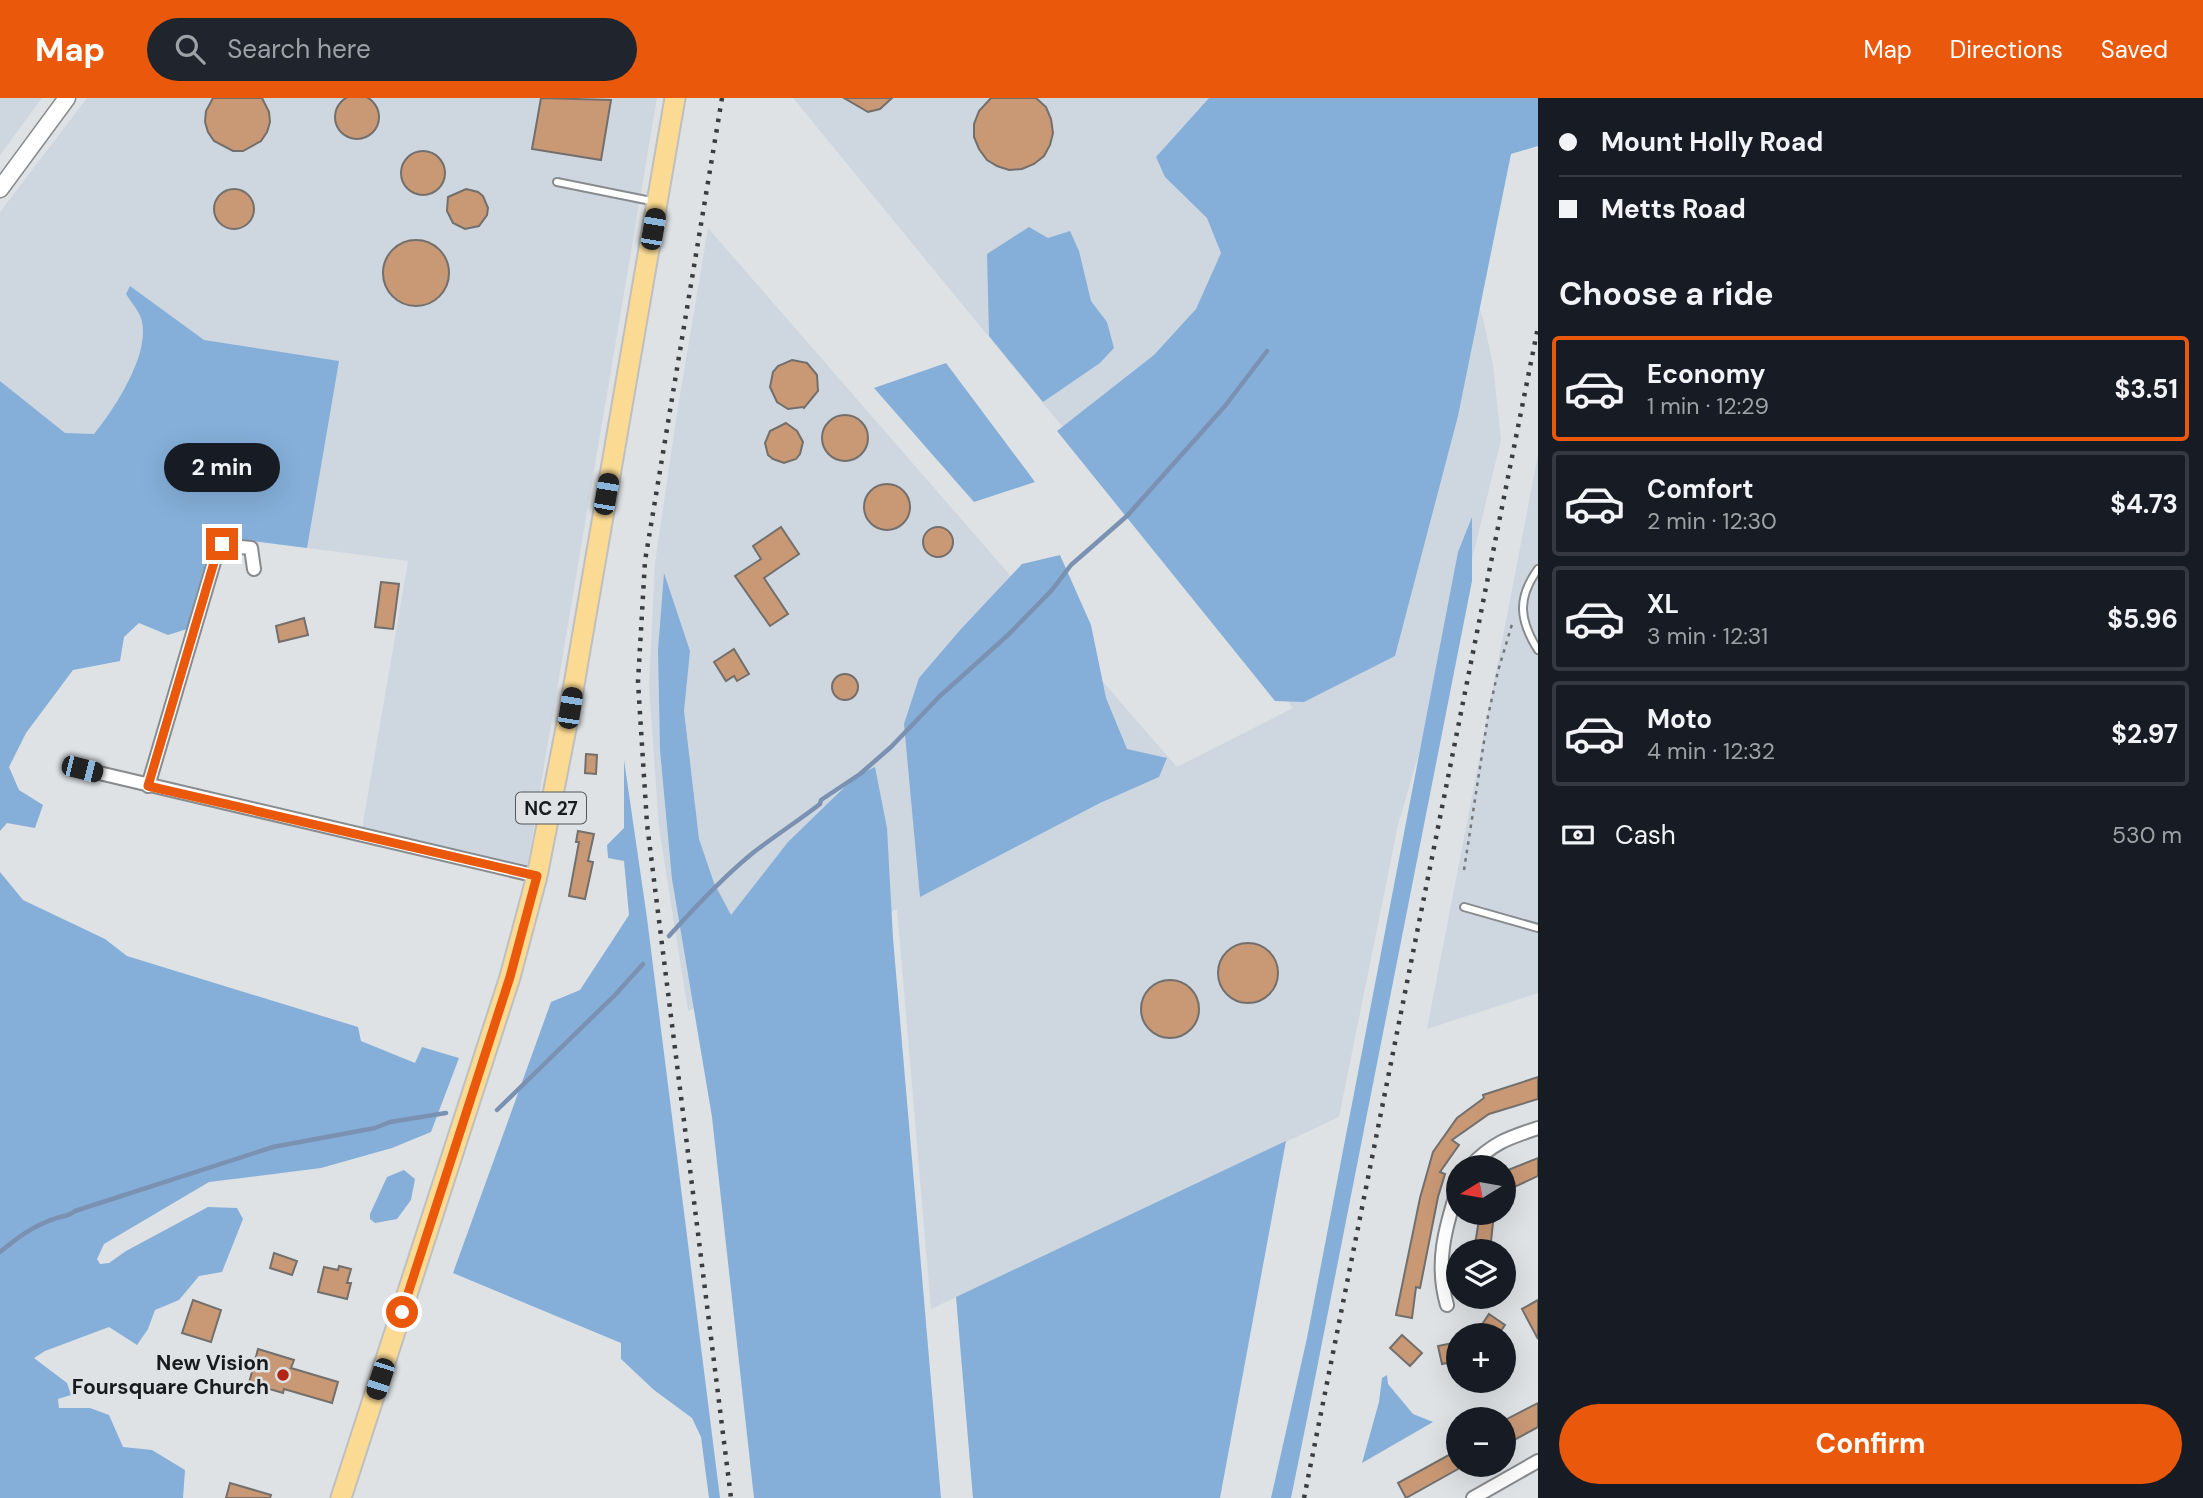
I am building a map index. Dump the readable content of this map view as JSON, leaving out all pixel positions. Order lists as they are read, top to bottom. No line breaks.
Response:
{"streets":{"main road":["NC 27"]},"places":["New Vision Foursquare Church"],"north":"left","page":{"header":"Map","search":"Search here","nav":["Map","Directions","Saved"],"banner":["Mount Holly Road","Metts Road"],"heading":"Choose a ride","list":[{"name":"Economy","note":"1 min · 12:29","value":"$3.51"},{"name":"Comfort","note":"2 min · 12:30","value":"$4.73"},{"name":"XL","note":"3 min · 12:31","value":"$5.96"},{"name":"Moto","note":"4 min · 12:32","value":"$2.97"}],"bubble":"2 min","pay":["Cash","530 m"],"map_buttons":["+","−"],"buttons":"Confirm"}}
